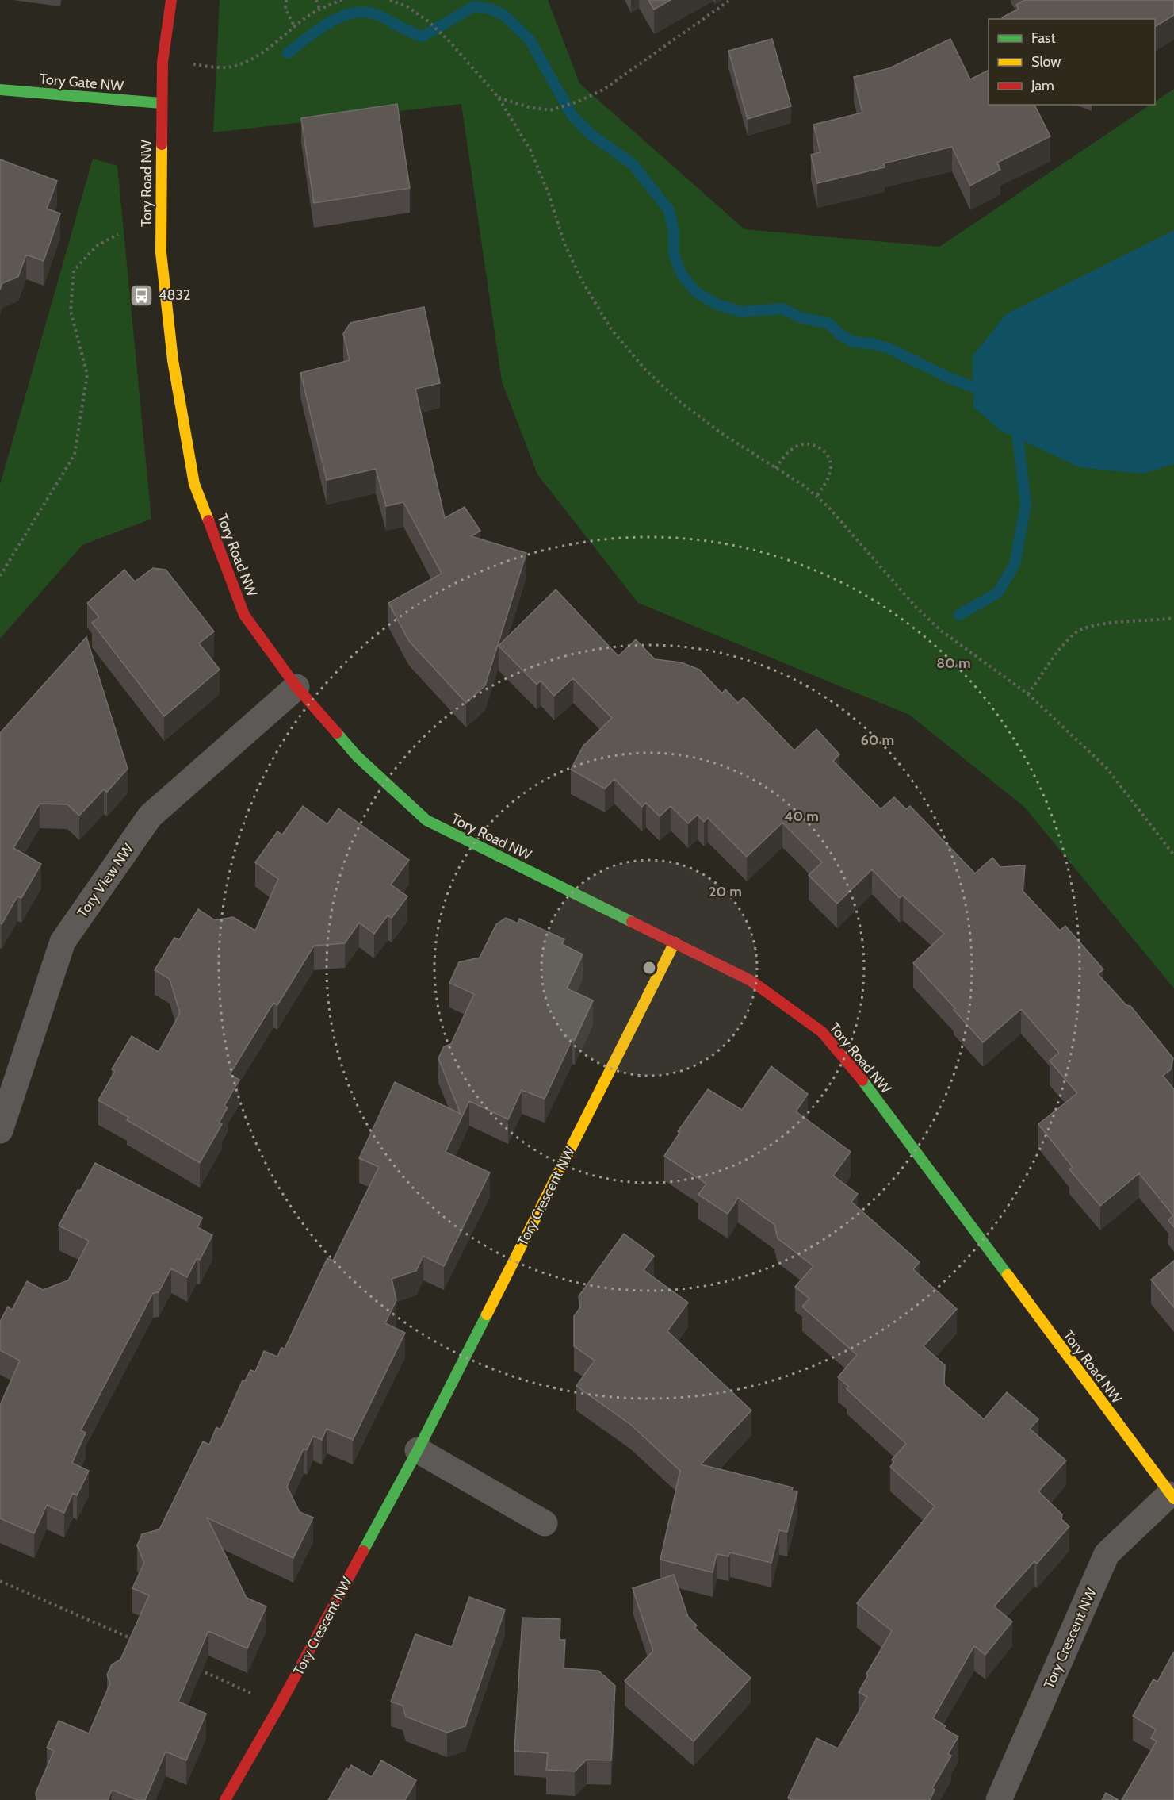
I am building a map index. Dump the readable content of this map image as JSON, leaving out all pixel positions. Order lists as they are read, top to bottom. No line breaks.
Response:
{"streets":{"street":["Tory Gate NW","Tory Road NW","Tory View NW","Tory Crescent NW"]},"crossings":[["Tory Gate NW","Tory Road NW"],["Tory Road NW","Tory View NW"],["Tory Road NW","Tory Crescent NW"]],"places":{"bus stop":["4832"]},"legend":["Fast","Slow","Jam"],"rings":["80 m","60 m","40 m","20 m"]}
